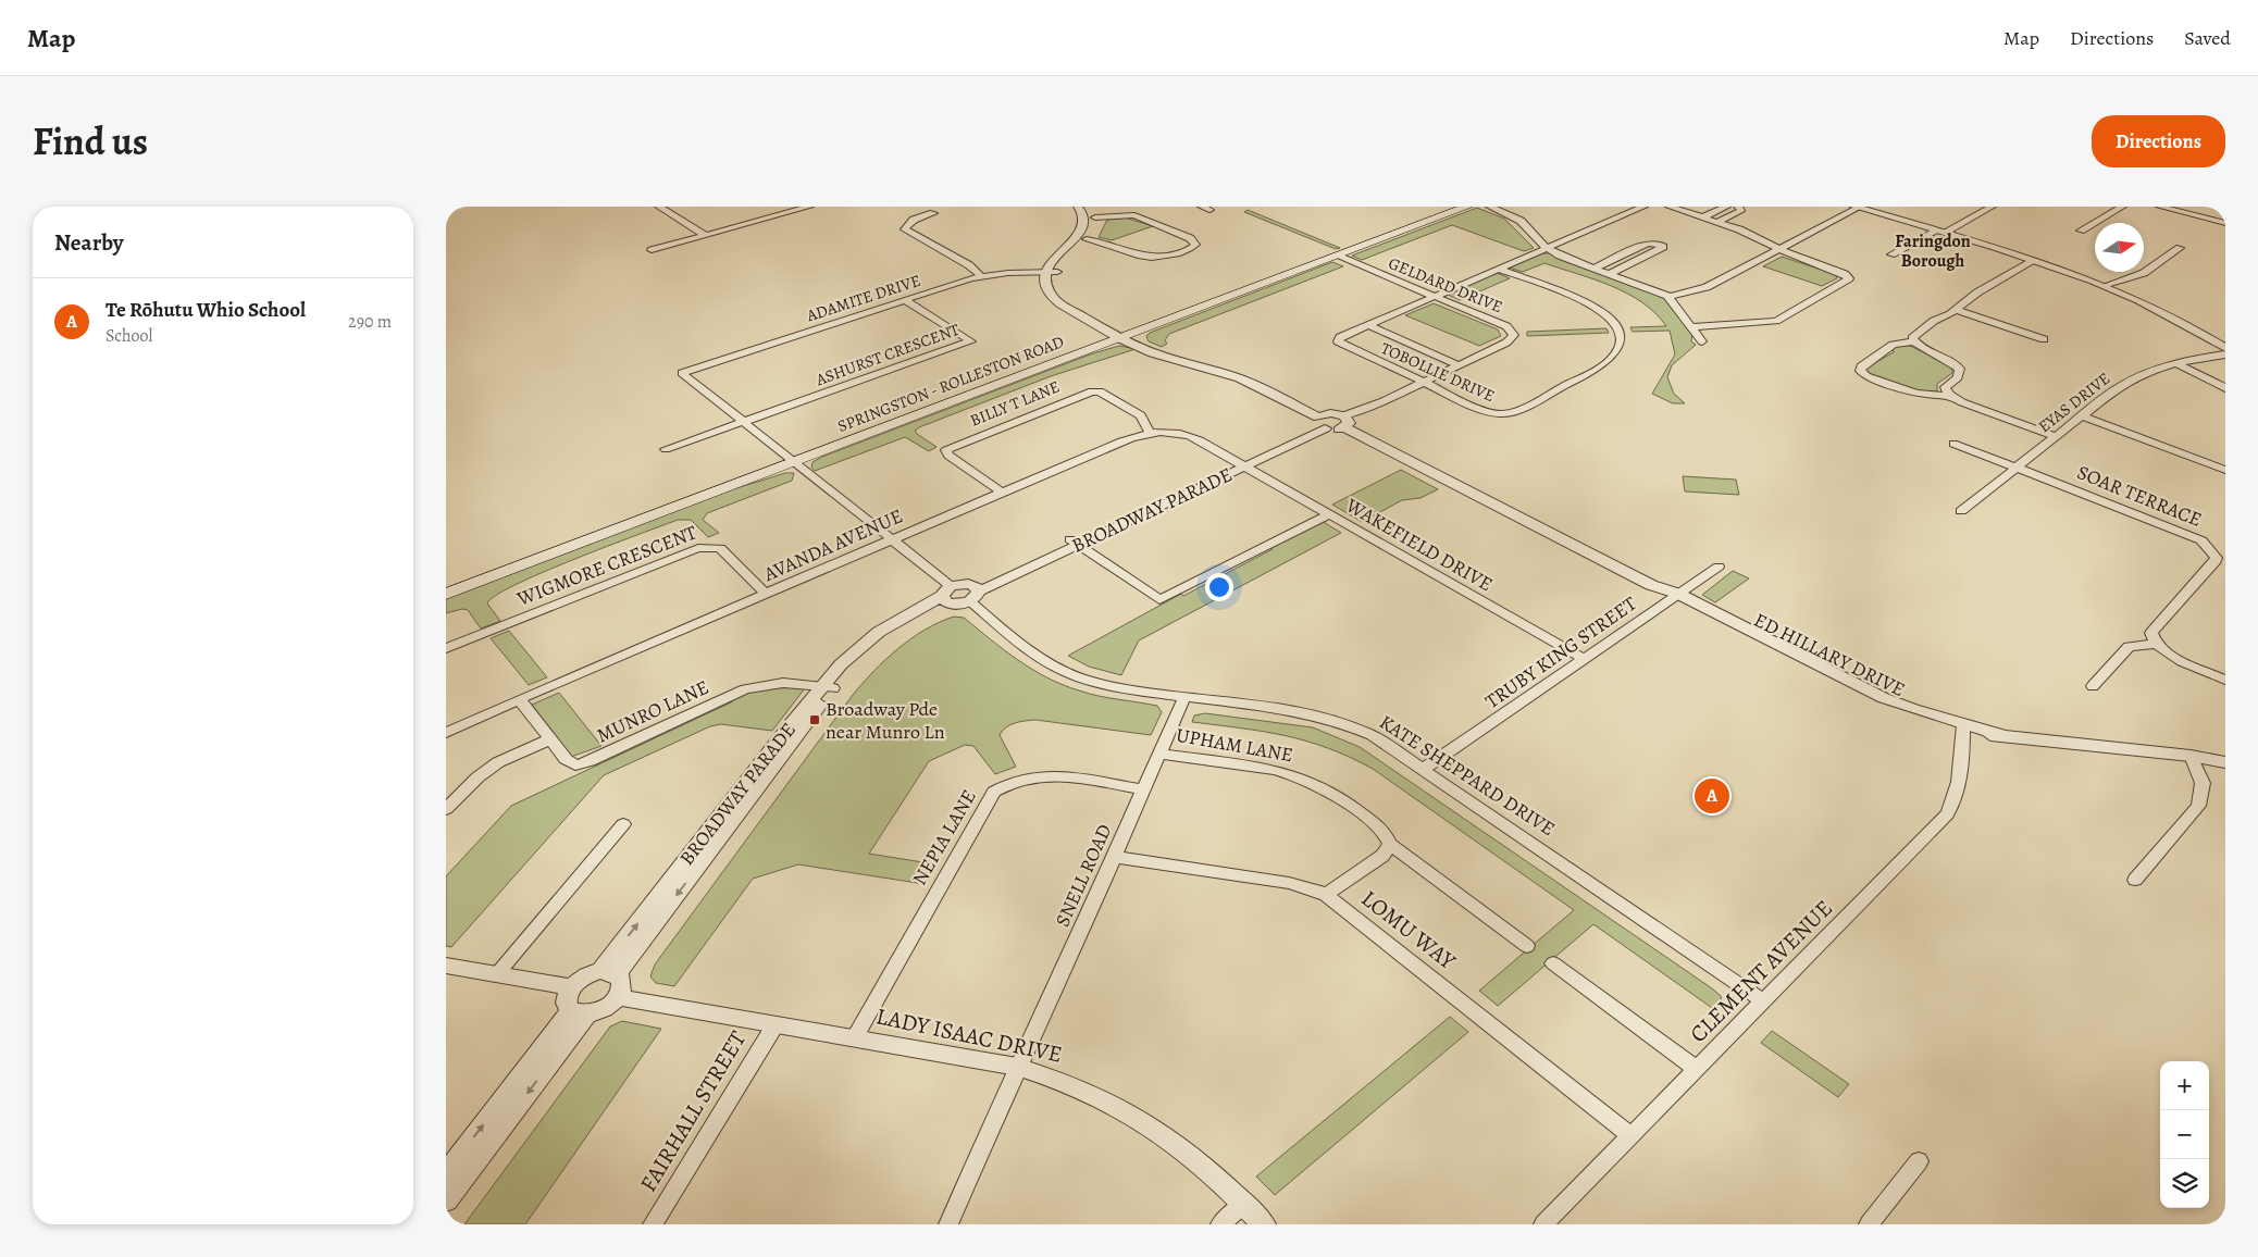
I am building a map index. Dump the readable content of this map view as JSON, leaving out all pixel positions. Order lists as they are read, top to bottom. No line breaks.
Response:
{"streets":{"main road":["SPRINGSTON - ROLLESTON ROAD"],"street":["GELDARD DRIVE","ADAMITE DRIVE","ASHURST CRESCENT","TOBOLLIE DRIVE","EYAS DRIVE","BILLY T LANE","SOAR TERRACE","BROADWAY PARADE","AVANDA AVENUE","WAKEFIELD DRIVE","WIGMORE CRESCENT","TRUBY KING STREET","ED HILLARY DRIVE","MUNRO LANE","UPHAM LANE","KATE SHEPPARD DRIVE","NEPIA LANE","SNELL ROAD","LOMU WAY","CLEMENT AVENUE","LADY ISAAC DRIVE","FAIRHALL STREET"]},"crossings":[["GELDARD DRIVE","TOBOLLIE DRIVE"],["GELDARD DRIVE","SPRINGSTON - ROLLESTON ROAD"],["GELDARD DRIVE","ED HILLARY DRIVE"],["ADAMITE DRIVE","ASHURST CRESCENT"],["EYAS DRIVE","SOAR TERRACE"],["BILLY T LANE","AVANDA AVENUE"],["BROADWAY PARADE","AVANDA AVENUE"],["BROADWAY PARADE","WAKEFIELD DRIVE"],["BROADWAY PARADE","MUNRO LANE"],["BROADWAY PARADE","KATE SHEPPARD DRIVE"],["AVANDA AVENUE","WAKEFIELD DRIVE"],["AVANDA AVENUE","WIGMORE CRESCENT"],["AVANDA AVENUE","MUNRO LANE"],["WAKEFIELD DRIVE","TRUBY KING STREET"],["TRUBY KING STREET","ED HILLARY DRIVE"],["TRUBY KING STREET","KATE SHEPPARD DRIVE"],["ED HILLARY DRIVE","CLEMENT AVENUE"],["UPHAM LANE","SNELL ROAD"],["KATE SHEPPARD DRIVE","SNELL ROAD"],["KATE SHEPPARD DRIVE","CLEMENT AVENUE"],["NEPIA LANE","SNELL ROAD"],["NEPIA LANE","LADY ISAAC DRIVE"],["SNELL ROAD","LOMU WAY"],["SNELL ROAD","LADY ISAAC DRIVE"],["LOMU WAY","CLEMENT AVENUE"],["LADY ISAAC DRIVE","FAIRHALL STREET"]],"districts":["Faringdon Borough"],"places":{"transit":["Broadway Pde near Munro Ln"]},"north":"right","page":{"header":"Map","nav":["Map","Directions","Saved"],"title":"Find us","buttons":"Directions","heading":"Nearby","list":[{"mark":"A","name":"Te Rōhutu Whio School","note":"School","value":"290 m"}],"pins":"A","map_buttons":["+","−"]}}
